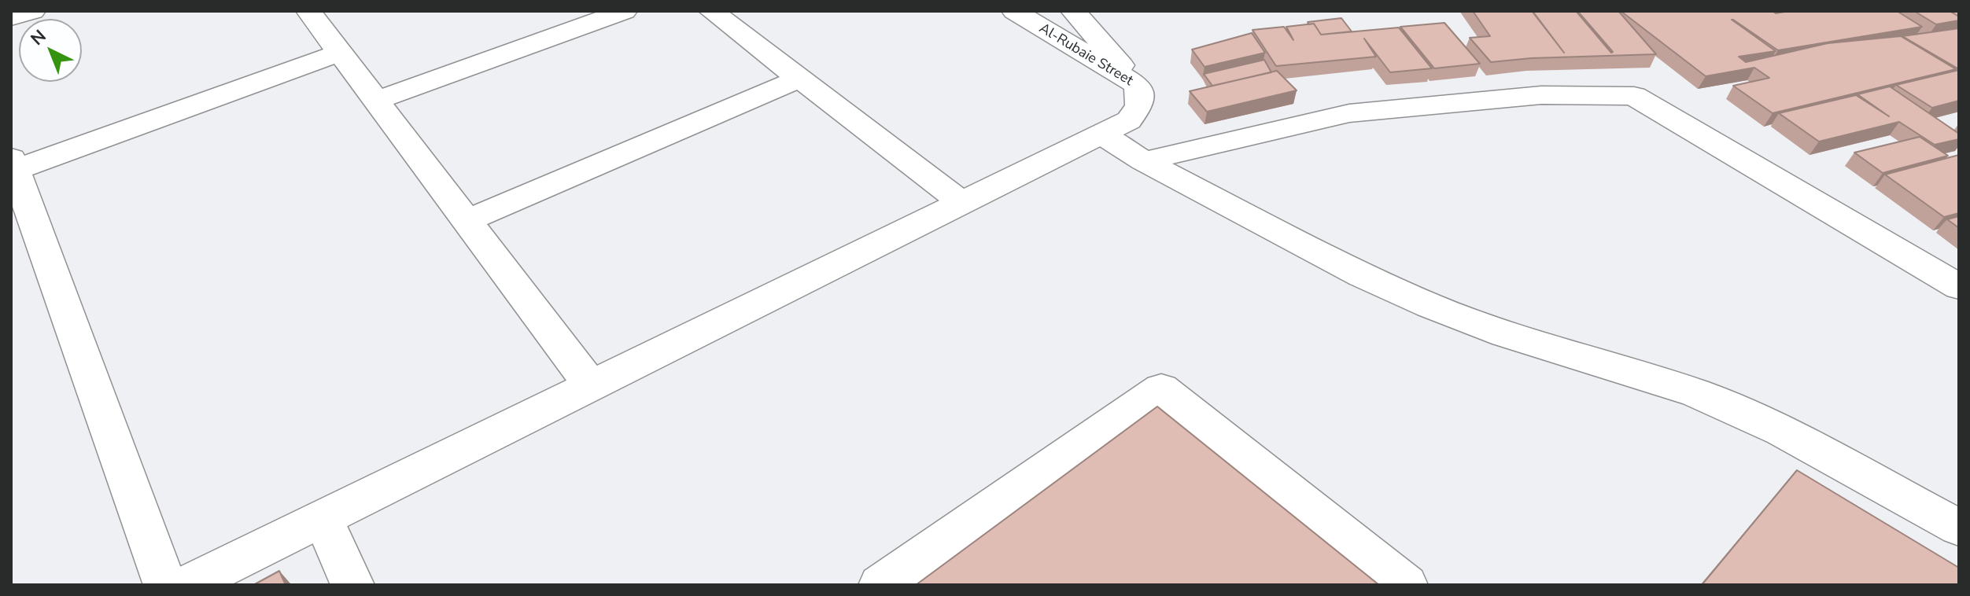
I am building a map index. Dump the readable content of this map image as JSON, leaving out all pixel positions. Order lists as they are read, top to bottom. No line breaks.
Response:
{"streets":{"street":["Al-Rubaie Street"]},"north":"top left"}
